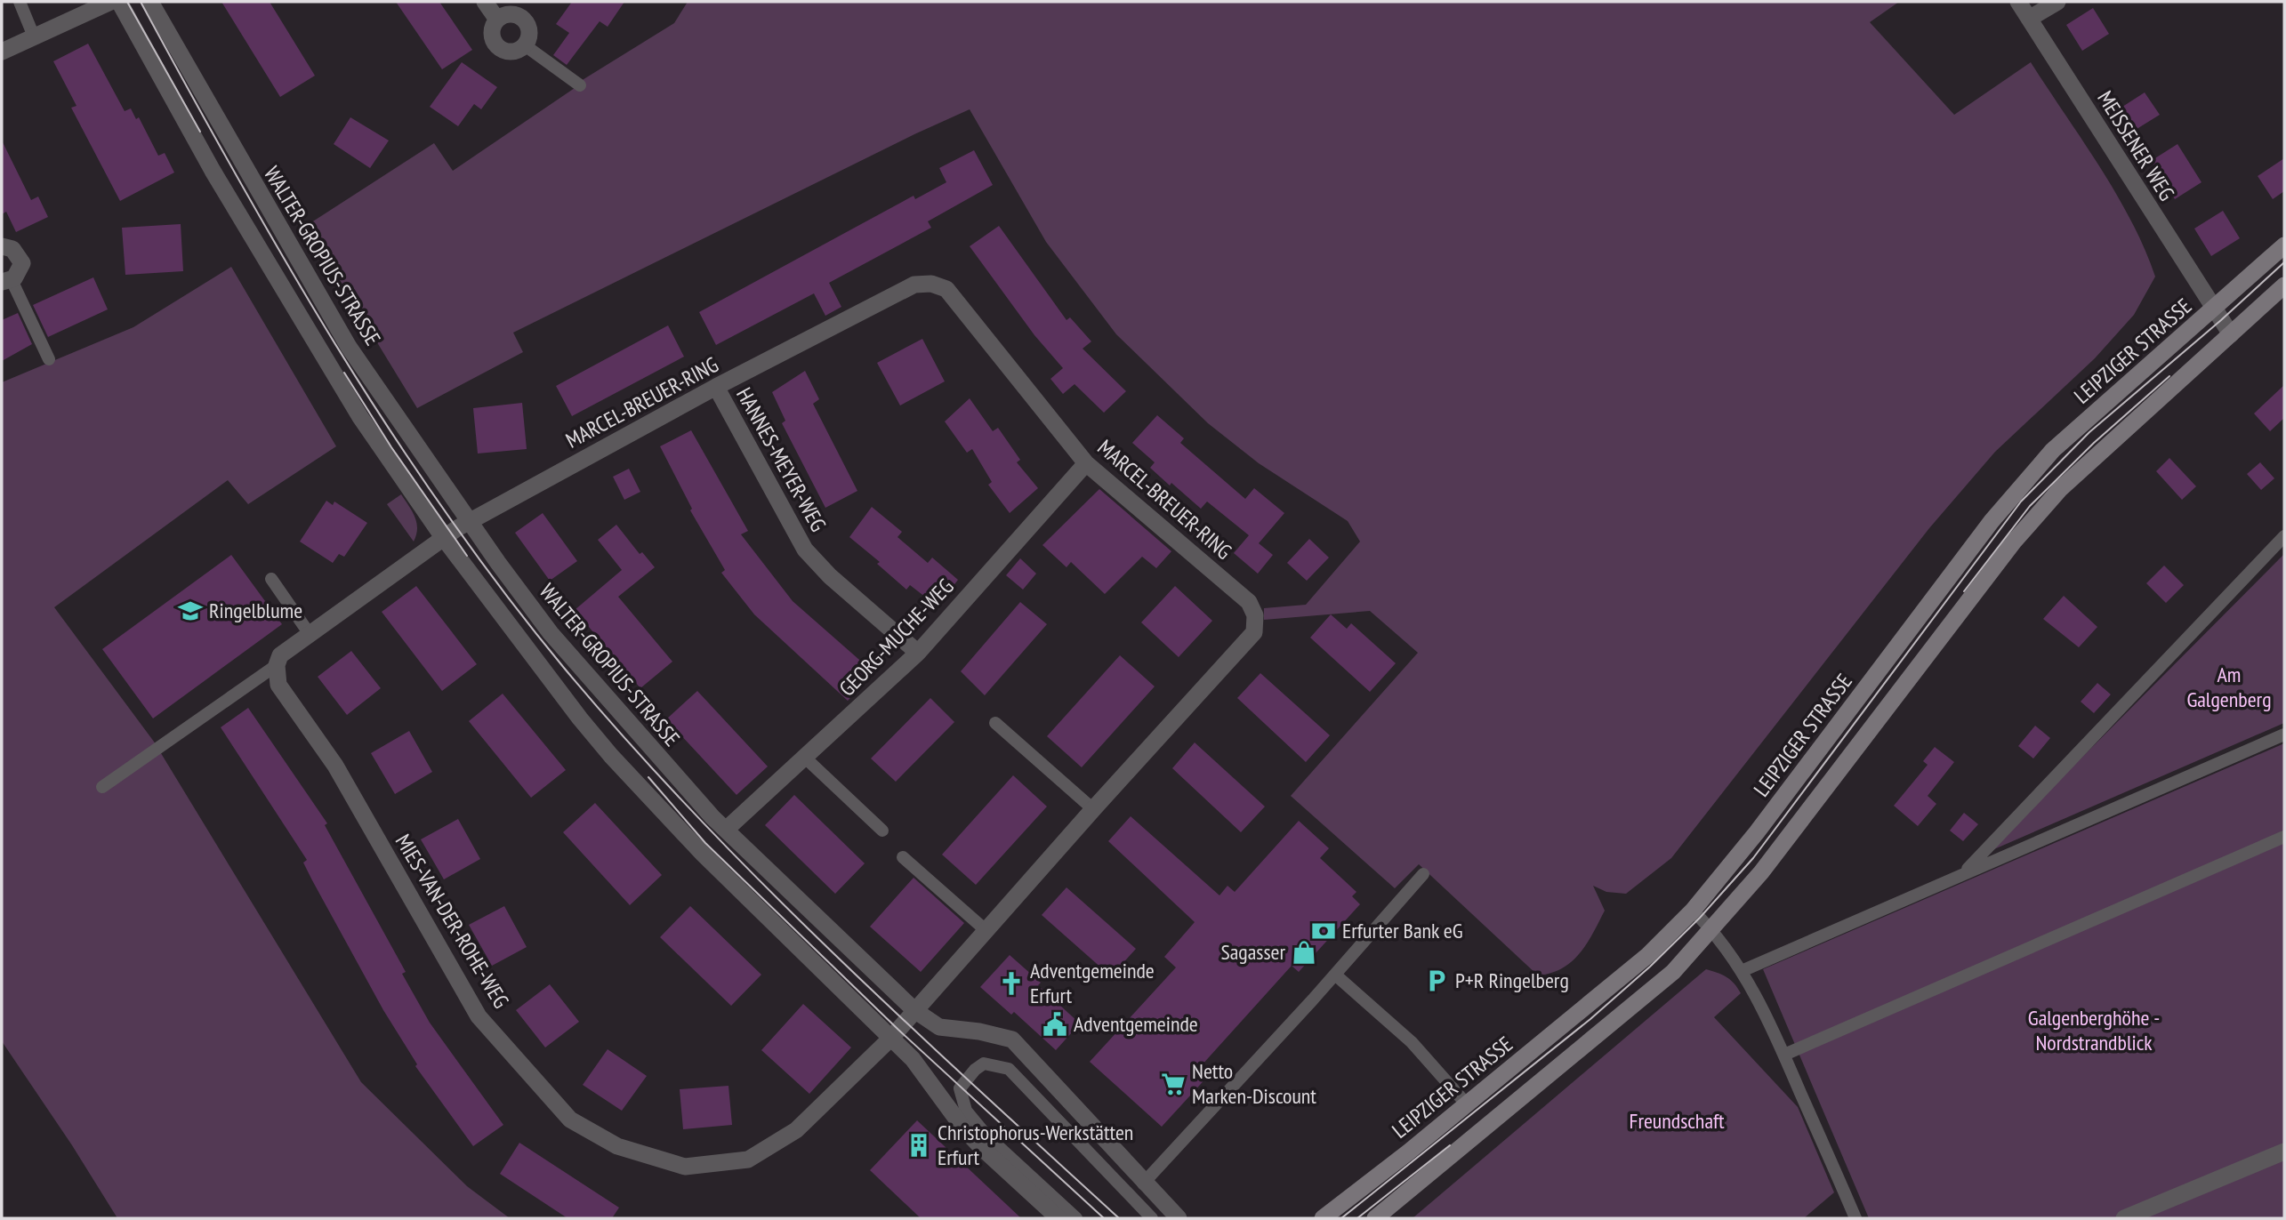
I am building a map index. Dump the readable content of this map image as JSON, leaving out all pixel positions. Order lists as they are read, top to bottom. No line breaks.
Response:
{"streets":{"main road":["LEIPZIGER STRASSE"],"street":["MEISSENER WEG","WALTER-GROPIUS-STRASSE","MARCEL-BREUER-RING","HANNES-MEYER-WEG","GEORG-MUCHE-WEG","MIES-VAN-DER-ROHE-WEG"]},"crossings":[["MEISSENER WEG","LEIPZIGER STRASSE"],["WALTER-GROPIUS-STRASSE","MARCEL-BREUER-RING"],["WALTER-GROPIUS-STRASSE","GEORG-MUCHE-WEG"],["WALTER-GROPIUS-STRASSE","MIES-VAN-DER-ROHE-WEG"],["MARCEL-BREUER-RING","HANNES-MEYER-WEG"],["MARCEL-BREUER-RING","GEORG-MUCHE-WEG"],["MARCEL-BREUER-RING","MIES-VAN-DER-ROHE-WEG"],["HANNES-MEYER-WEG","GEORG-MUCHE-WEG"]],"parks":["Am Galgenberg","Galgenberghöhe - Nordstrandblick","Freundschaft"],"places":{"school or university":["Ringelblume"],"bank":["Erfurter Bank eG"],"shop":["Sagasser"],"parking":["P+R Ringelberg"],"church":["Adventgemeinde Erfurt"],"public building":["Adventgemeinde"],"supermarket":["Netto Marken-Discount"],"building":["Christophorus-Werkstätten Erfurt"]}}
